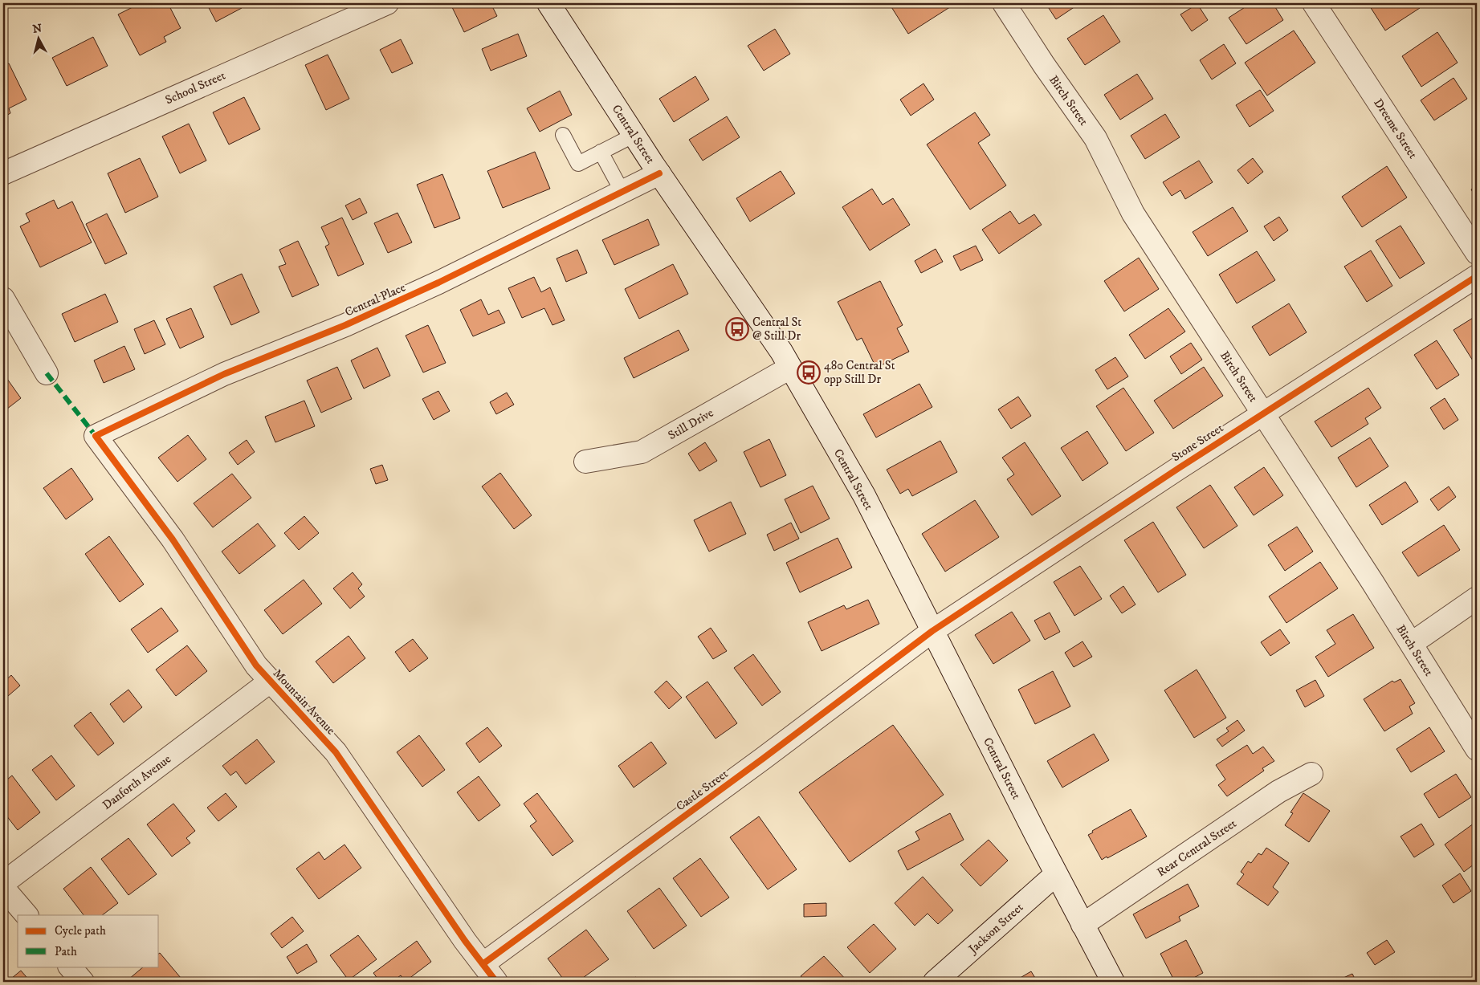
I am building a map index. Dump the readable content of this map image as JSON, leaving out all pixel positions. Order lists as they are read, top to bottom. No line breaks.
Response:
{"streets":{"street":["School Street","Birch Street","Dreeme Street","Central Street","Central Place","Still Drive","Stone Street","Mountain Avenue","Danforth Avenue","Castle Street","Rear Central Street","Jackson Street"]},"crossings":[["Birch Street","Stone Street"],["Central Street","Central Place"],["Central Street","Still Drive"],["Central Street","Stone Street"],["Central Street","Castle Street"],["Central Street","Rear Central Street"],["Central Street","Jackson Street"],["Central Place","Mountain Avenue"],["Stone Street","Castle Street"],["Mountain Avenue","Danforth Avenue"],["Mountain Avenue","Castle Street"]],"places":{"bus stop":["Central St @ Still Dr","480 Central St opp Still Dr"]},"legend":["Cycle path","Path"],"north":"top"}
